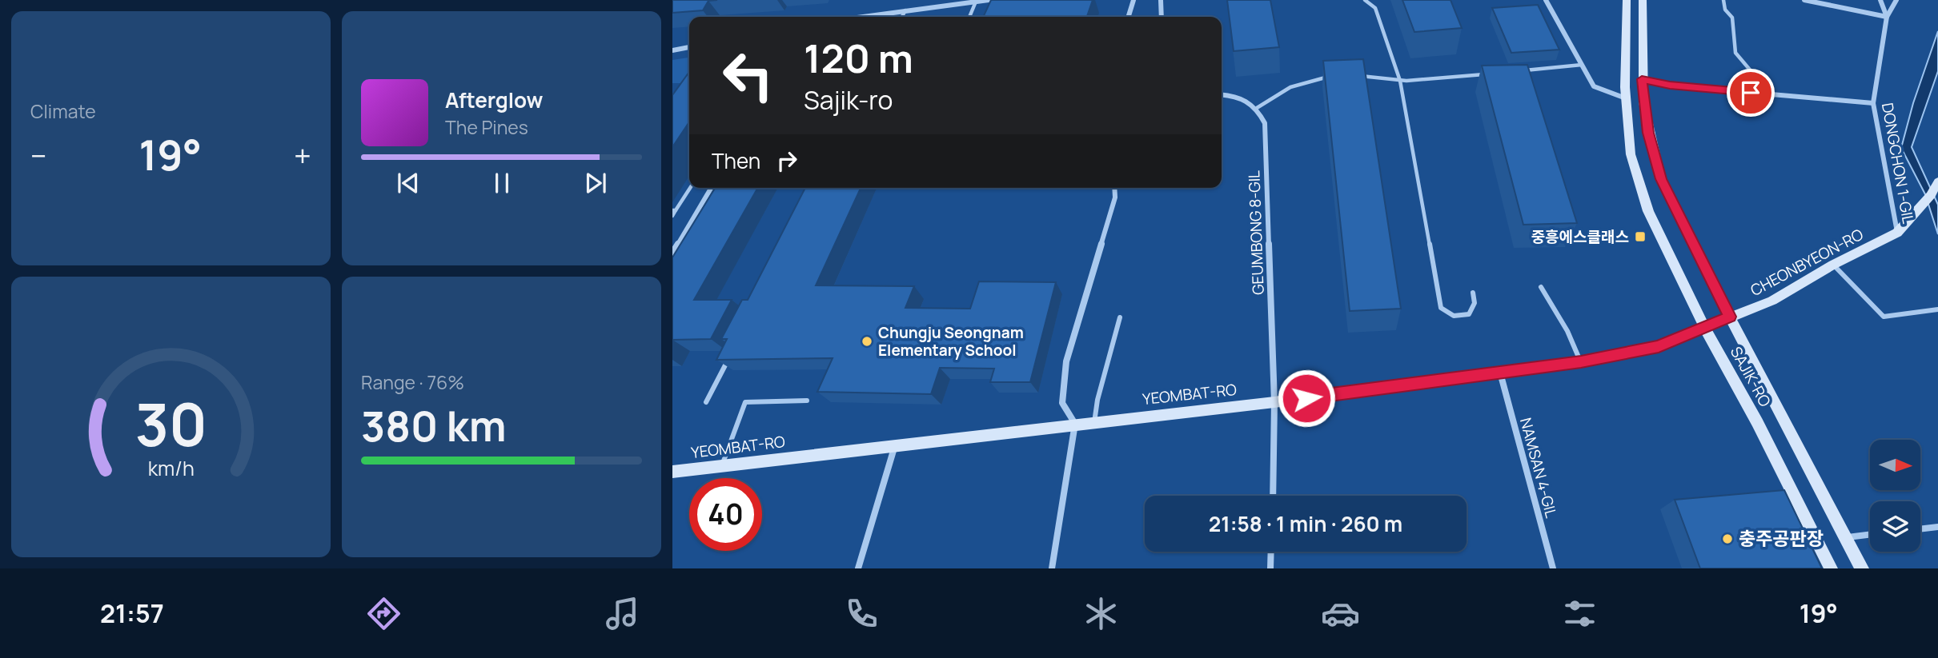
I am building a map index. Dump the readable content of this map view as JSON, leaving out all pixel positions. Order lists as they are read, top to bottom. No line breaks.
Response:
{"streets":{"street":["DONGCHON 1-GIL","GEUMBONG 8-GIL","CHEONBYEON-RO","SAJIK-RO","YEOMBAT-RO","NAMSAN 4-GIL"]},"crossings":[["DONGCHON 1-GIL","CHEONBYEON-RO"],["GEUMBONG 8-GIL","YEOMBAT-RO"],["CHEONBYEON-RO","SAJIK-RO"],["CHEONBYEON-RO","YEOMBAT-RO"],["SAJIK-RO","YEOMBAT-RO"],["YEOMBAT-RO","NAMSAN 4-GIL"]],"places":{"transit":["중흥에스클래스"],"other":["Chungju Seongnam Elementary School","충주공판장"]},"north":"right","page":{"tile":["Climate",["Range · 76%","380 km"]],"turn":["120 m","Sajik-ro"],"song":["Afterglow","The Pines"],"heat":["−","19°","+"],"then":"Then","limit":"40","trip":"21:58 · 1 min · 260 m","tabs":["21:57","19°"],"gauge":["30","km/h"]}}
